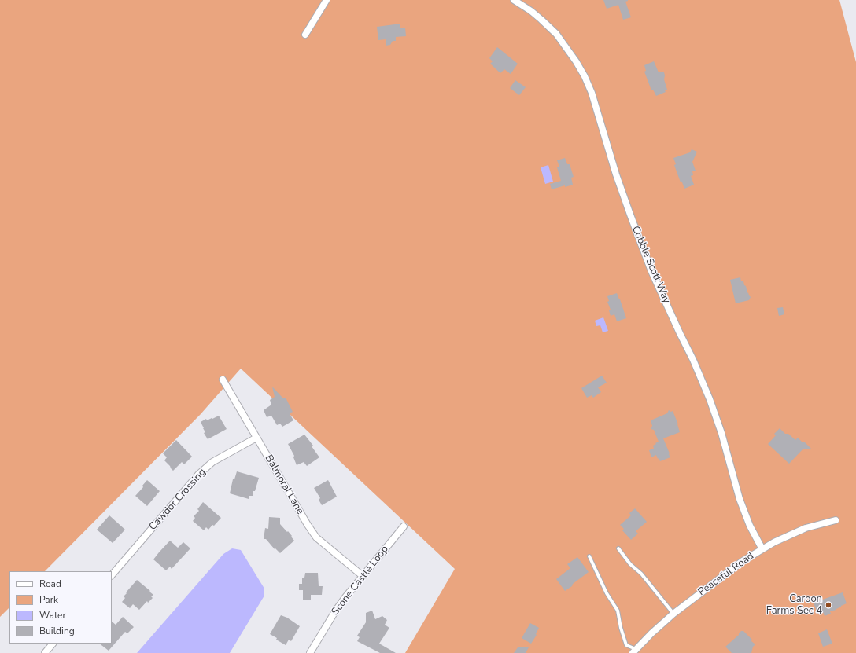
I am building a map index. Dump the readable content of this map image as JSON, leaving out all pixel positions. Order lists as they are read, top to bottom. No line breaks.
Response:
{"streets":{"street":["Cobble Scott Way","Balmoral Lane","Cawdor Crossing","Peaceful Road","Scone Castle Loop"]},"crossings":[["Cobble Scott Way","Peaceful Road"],["Balmoral Lane","Cawdor Crossing"],["Balmoral Lane","Scone Castle Loop"]],"places":["Caroon Farms Sec 4"],"legend":["Road","Park","Water","Building"]}
